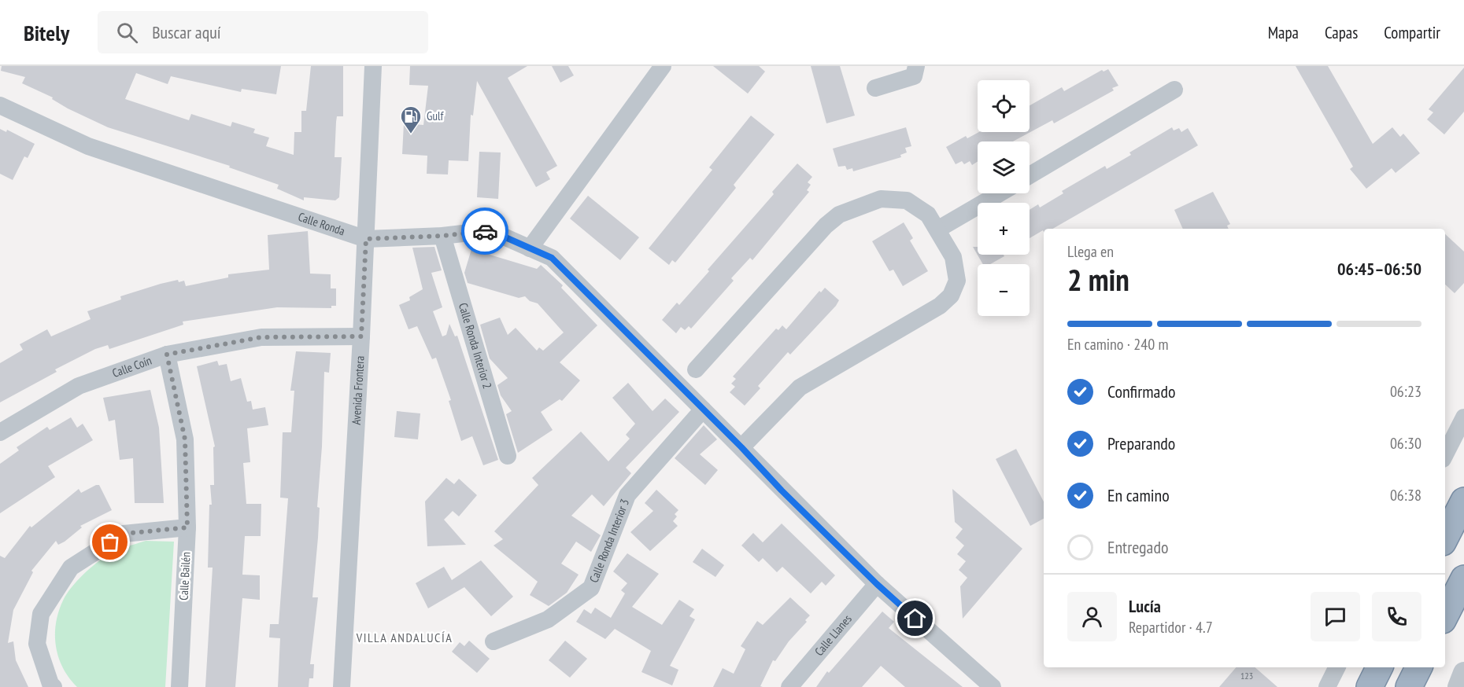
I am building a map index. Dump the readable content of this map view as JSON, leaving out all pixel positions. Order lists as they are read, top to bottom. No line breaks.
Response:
{"streets":{"street":["Calle Ronda","Calle Ronda Interior 2","Calle Coín","Avenida Frontera","Calle Ronda Interior 3","Calle Bailén","Calle Llanes"]},"crossings":[["Calle Ronda","Calle Ronda Interior 2"],["Calle Ronda","Avenida Frontera"],["Calle Ronda","Calle Ronda Interior 3"],["Calle Ronda","Calle Llanes"],["Calle Coín","Avenida Frontera"],["Calle Coín","Calle Bailén"]],"districts":["VILLA ANDALUCÍA"],"places":{"fuel station":["Gulf"]},"house_numbers":["123"],"page":{"header":"Bitely","search":"Buscar aquí","nav":["Mapa","Capas","Compartir"],"map_buttons":["+","−"],"heading":["2 min","Llega en","06:45–06:50"],"panel":["Lucía","Repartidor · 4.7"],"bar":"En camino · 240 m","list":[["Confirmado","06:23"],["Preparando","06:30"],["En camino","06:38"],"Entregado"]}}
